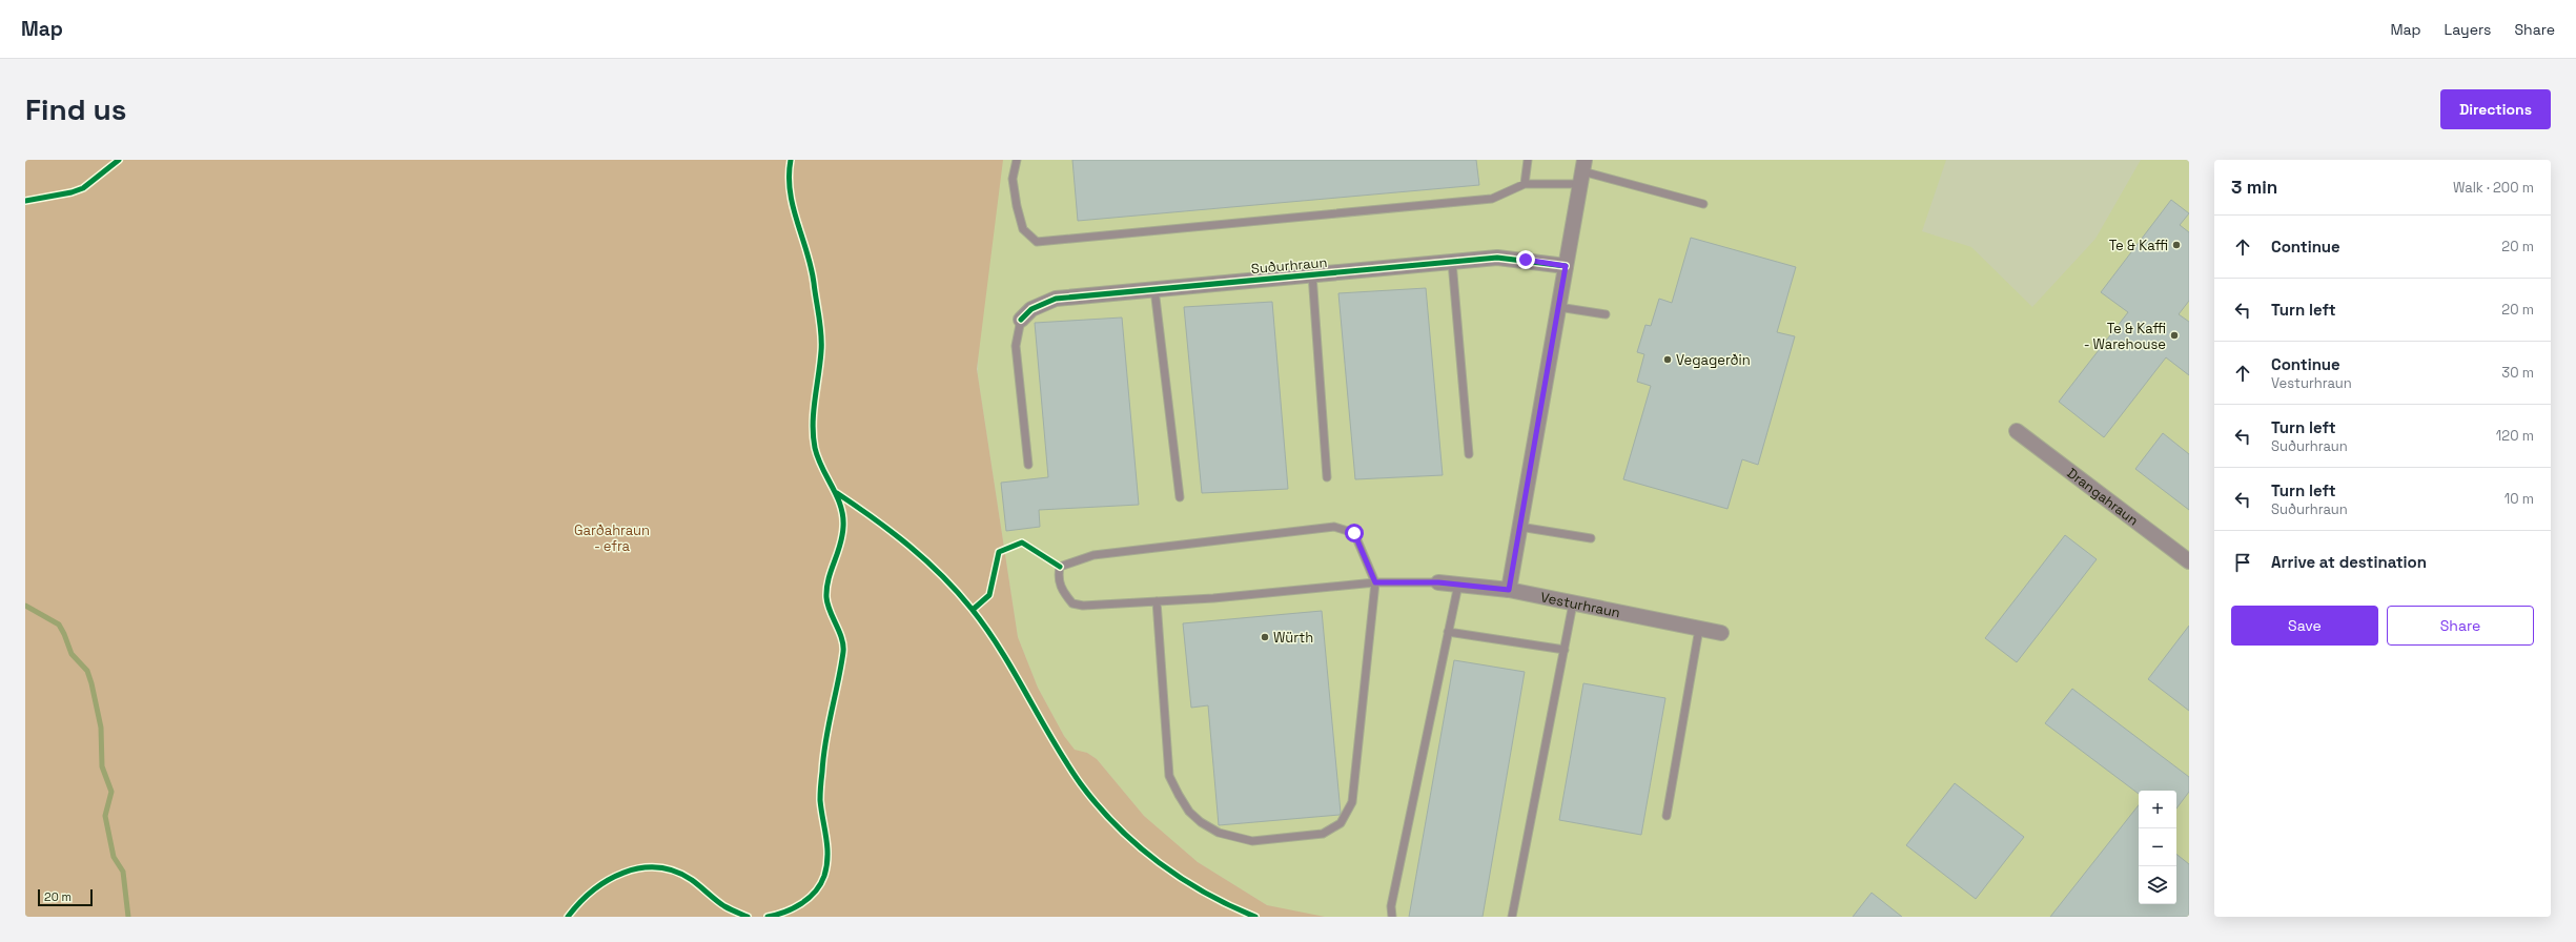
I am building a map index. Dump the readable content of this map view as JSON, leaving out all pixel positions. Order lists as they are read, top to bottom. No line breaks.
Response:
{"streets":{"street":["Suðurhraun","Drangahraun","Vesturhraun"]},"parks":["Garðahraun - efra"],"places":["Te & Kaffi","Te & Kaffi - Warehouse","Vegagerðin","Würth"],"scale_bar":"20 m","page":{"header":"Map","nav":["Map","Layers","Share"],"buttons":["Directions",["Save","Share"]],"title":"Find us","heading":["3 min","Walk · 200 m"],"list":[["Continue","20 m"],["Turn left","20 m"],["Continue","Vesturhraun","30 m"],["Turn left","Suðurhraun","120 m"],["Turn left","Suðurhraun","10 m"],"Arrive at destination"],"map_buttons":["+","−"],"scale":"20 m"}}
